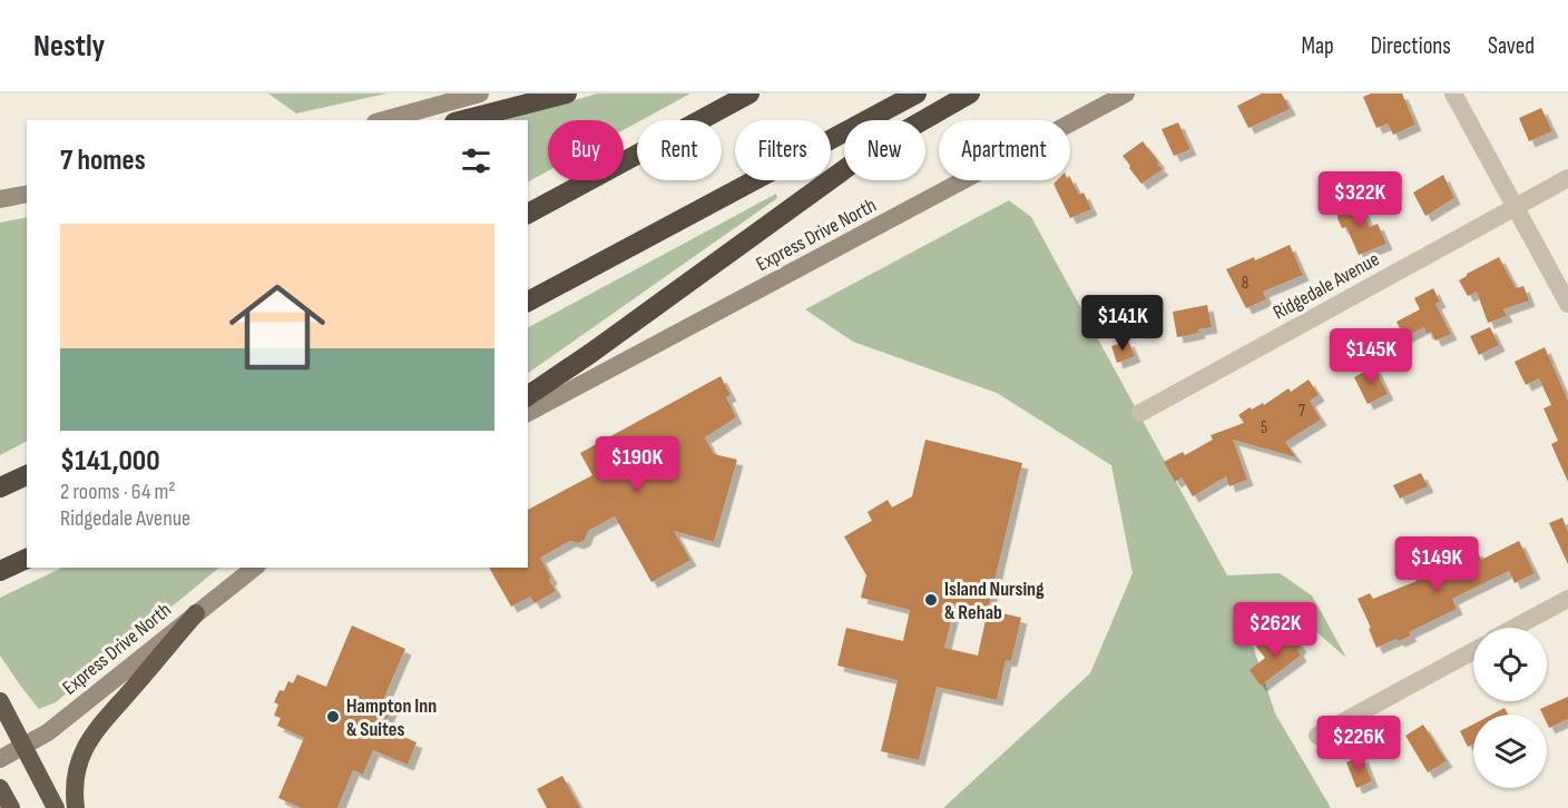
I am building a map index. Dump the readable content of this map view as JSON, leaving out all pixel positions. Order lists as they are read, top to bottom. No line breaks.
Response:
{"streets":{"main road":["Express Drive North"],"street":["Ridgedale Avenue"]},"places":["Island Nursing & Rehab","Hampton Inn & Suites"],"house_numbers":["8","7","5"],"page":{"header":"Nestly","nav":["Map","Directions","Saved"],"chip":["Buy","Rent","Filters","New","Apartment"],"heading":"7 homes","price":["$322K","$141K","$145K","$190K","$149K","$262K","$226K"],"list":[{"name":"$141,000","note":"2 rooms · 64 m² · Ridgedale Avenue"}]}}
